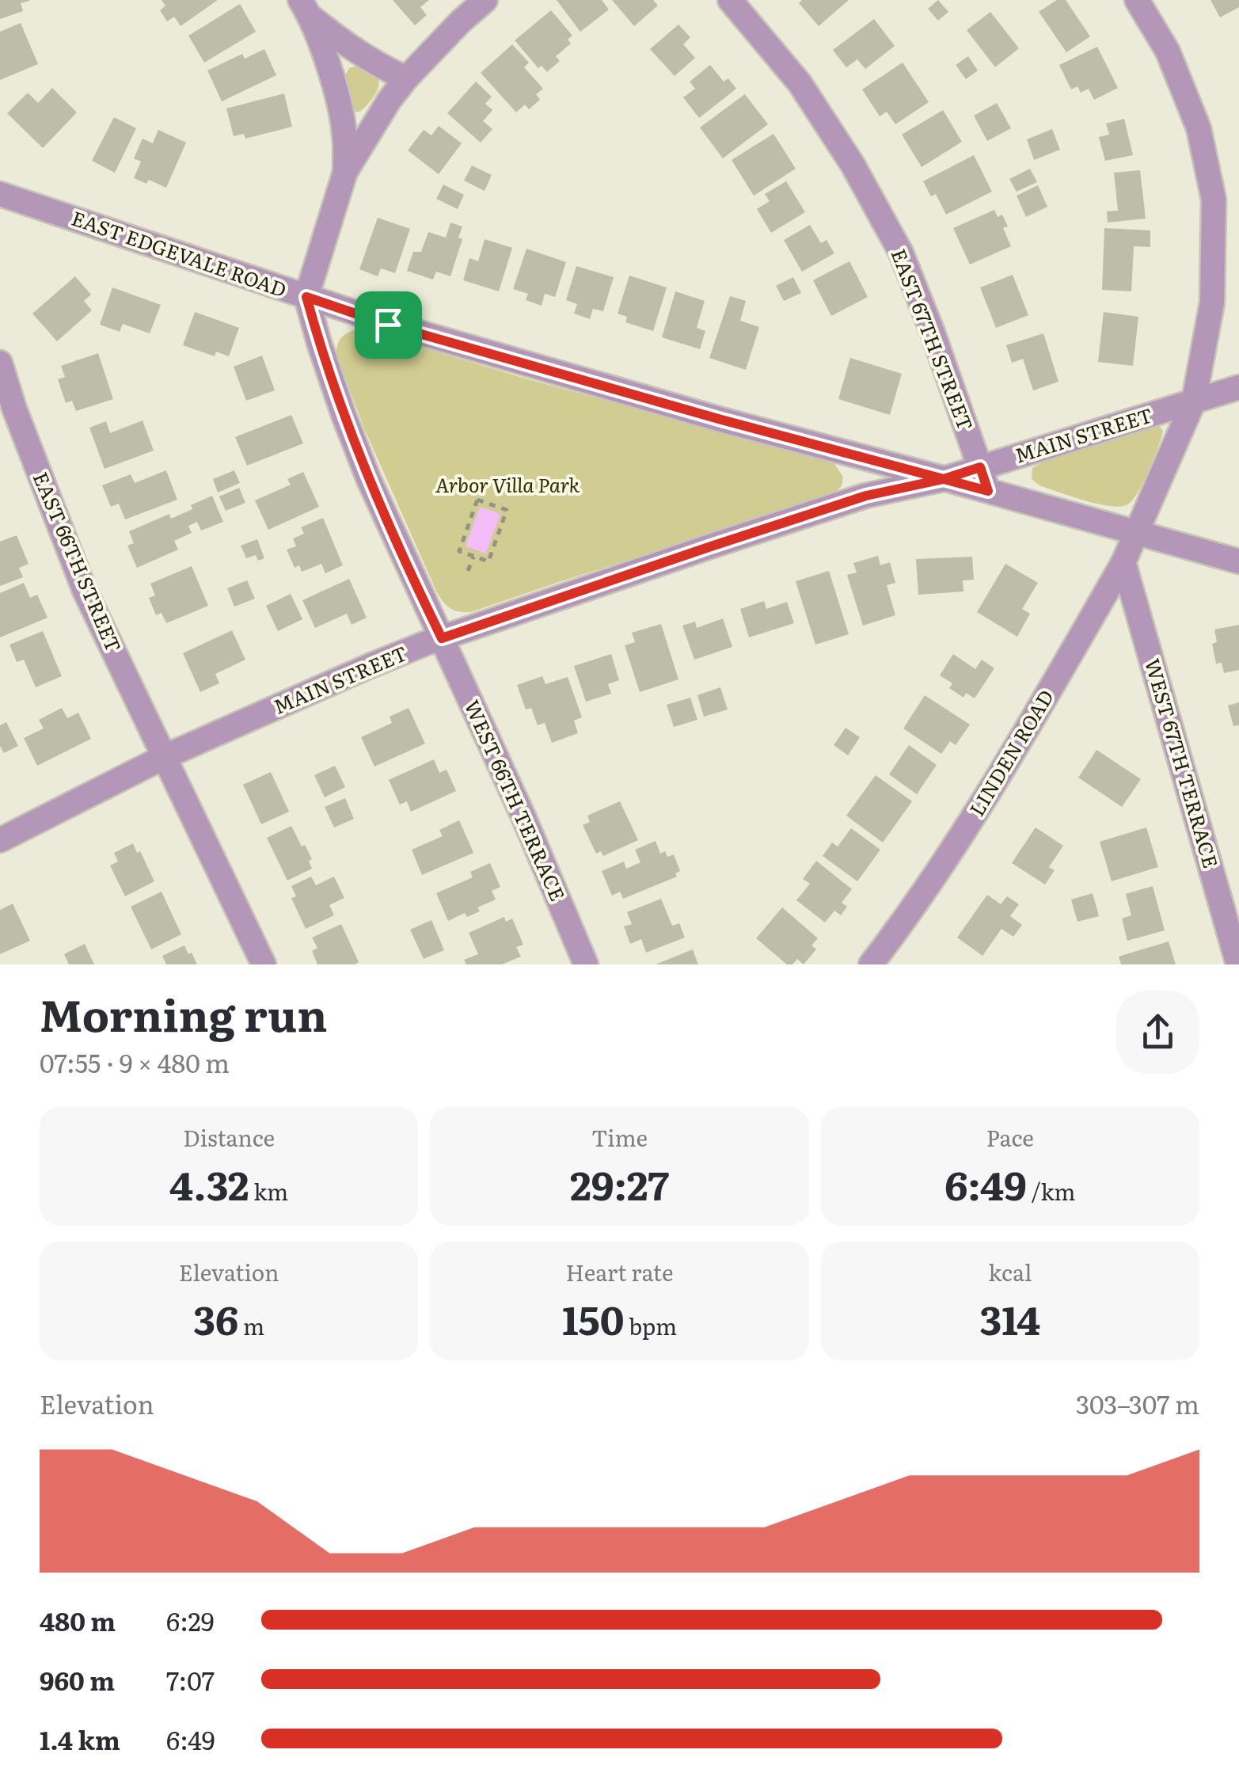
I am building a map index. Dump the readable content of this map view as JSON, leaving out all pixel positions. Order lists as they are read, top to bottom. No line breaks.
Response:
{"streets":{"street":["EAST EDGEVALE ROAD","EAST 67TH STREET","MAIN STREET","EAST 66TH STREET","LINDEN ROAD","WEST 67TH TERRACE","WEST 66TH TERRACE"]},"crossings":[["EAST EDGEVALE ROAD","EAST 67TH STREET"],["EAST EDGEVALE ROAD","MAIN STREET"],["EAST EDGEVALE ROAD","LINDEN ROAD"],["EAST EDGEVALE ROAD","WEST 66TH TERRACE"],["EAST 67TH STREET","MAIN STREET"],["MAIN STREET","EAST 66TH STREET"],["MAIN STREET","WEST 66TH TERRACE"],["LINDEN ROAD","WEST 67TH TERRACE"]],"parks":["Arbor Villa Park"],"page":{"heading":["Morning run","07:55 · 9 × 480 m"],"stats":[["Distance","4.32 km"],["Time","29:27"],["Pace","6:49 /km"],["Elevation","36 m"],["Heart rate","150 bpm"],["kcal","314"]],"chart":["Elevation","303–307 m"],"list":[{"name":"480 m","note":"6:29"},{"name":"960 m","note":"7:07"},{"name":"1.4 km","note":"6:49"}]}}
